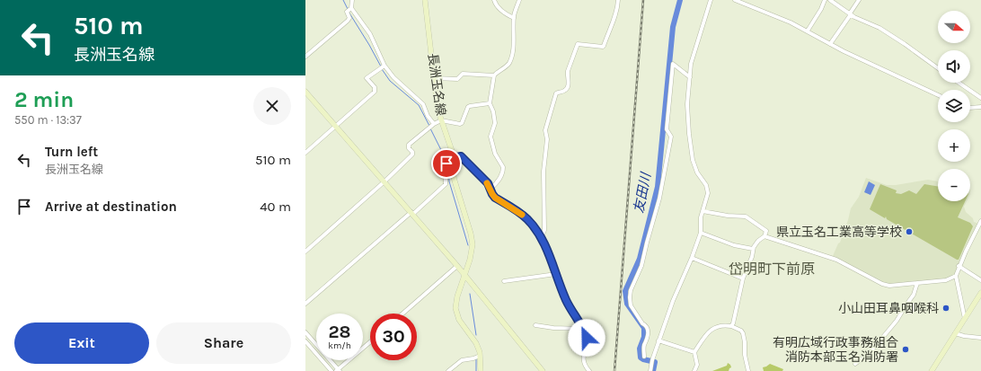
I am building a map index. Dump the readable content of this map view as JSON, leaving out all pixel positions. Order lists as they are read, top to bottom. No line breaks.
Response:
{"streets":{"main road":["長洲玉名線"]},"districts":["岱明町下前原"],"water":["友田川"],"places":["県立玉名工業高等学校","小山田耳鼻咽喉科","有明広域行政事務組合 消防本部玉名消防署"],"north":"right","page":{"turn":["510 m","長洲玉名線"],"map_buttons":["+","−"],"heading":["2 min","550 m · 13:37"],"list":[{"name":"Turn left","note":"長洲玉名線","value":"510 m"},{"name":"Arrive at destination","value":"40 m"}],"speed":"28 km/h","limit":"30","buttons":["Exit","Share"]}}
